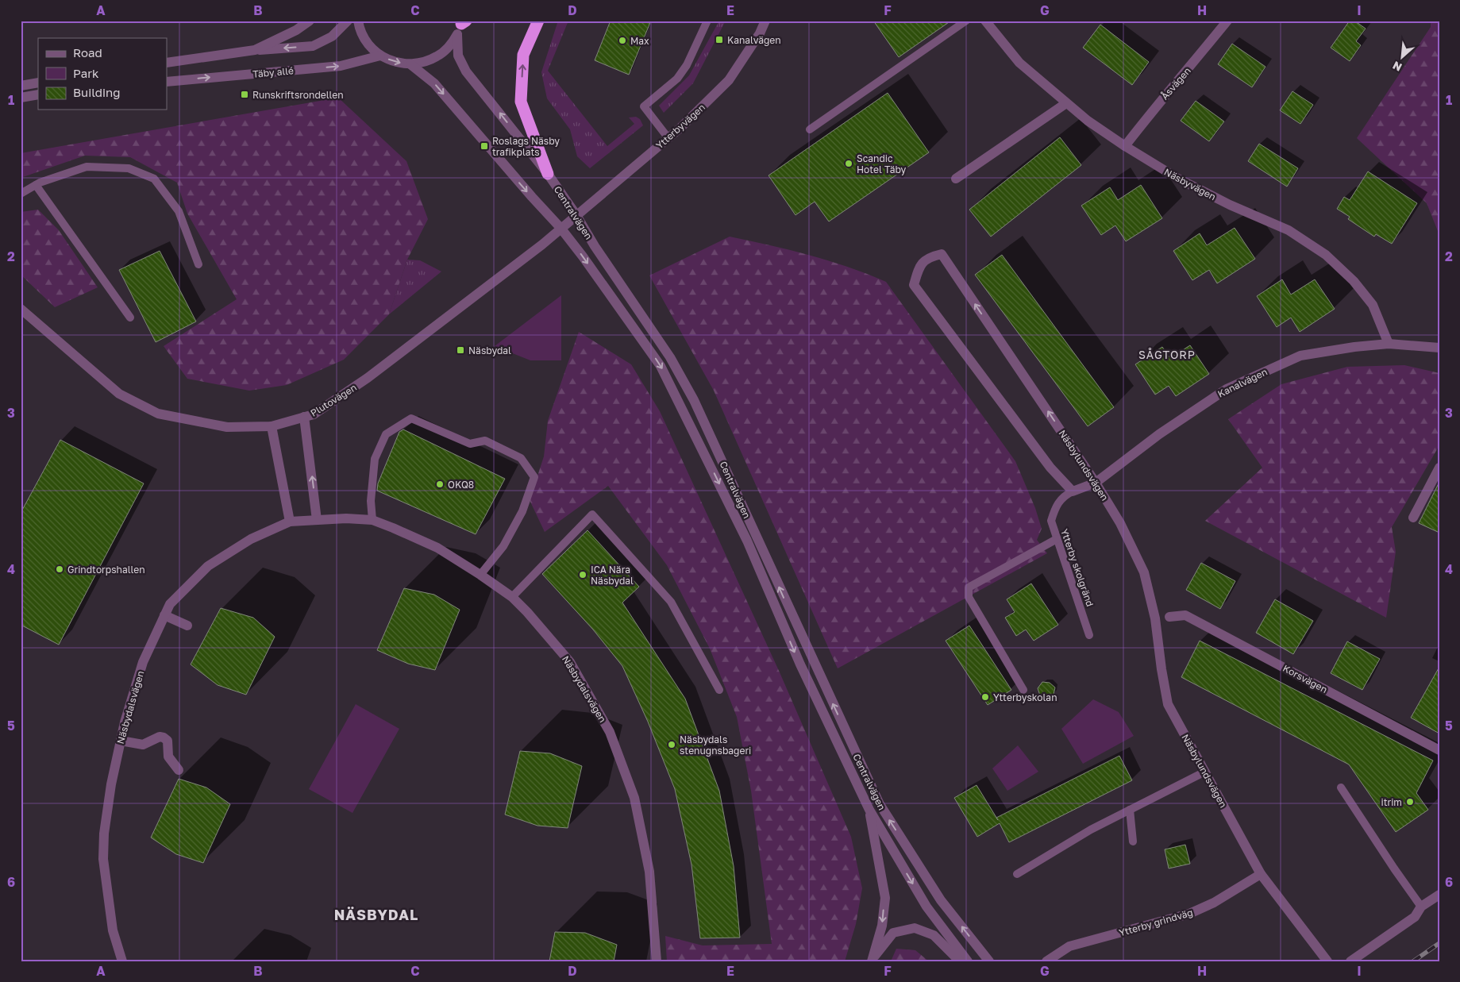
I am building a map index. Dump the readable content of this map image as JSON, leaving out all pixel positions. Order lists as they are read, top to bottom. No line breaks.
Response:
{"streets":{"street":["Täby allé","Åsvägen","Ytterbyvägen","Näsbyvägen","Centralvägen","Kanalvägen","Plutovägen","Näsbylundsvägen","Korsvägen","Näsbydalsvägen","Ytterby grindväg"],"lane":["Ytterby skolgränd"]},"crossings":[["Täby allé","Centralvägen"],["Åsvägen","Näsbyvägen"],["Ytterbyvägen","Centralvägen"],["Ytterbyvägen","Plutovägen"],["Näsbyvägen","Kanalvägen"],["Centralvägen","Plutovägen"],["Kanalvägen","Näsbylundsvägen"],["Kanalvägen","Ytterby skolgränd"],["Näsbylundsvägen","Ytterby skolgränd"],["Näsbylundsvägen","Ytterby grindväg"]],"districts":["SÅGTORP","NÄSBYDAL"],"places":{"transit":["Kanalvägen","Runskriftsrondellen","Roslags Näsby trafikplats","Näsbydal"],"other":["Max","Scandic Hotel Täby","OKQ8","Grindtorpshallen","ICA Nära Näsbydal","Ytterbyskolan","Näsbydals stenugnsbageri","itrim"]},"legend":["Road","Park","Building"],"north":"bottom left","grid":{"columns":["A","B","C","D","E","F","G","H","I"],"rows":["1","2","3","4","5","6"]}}
